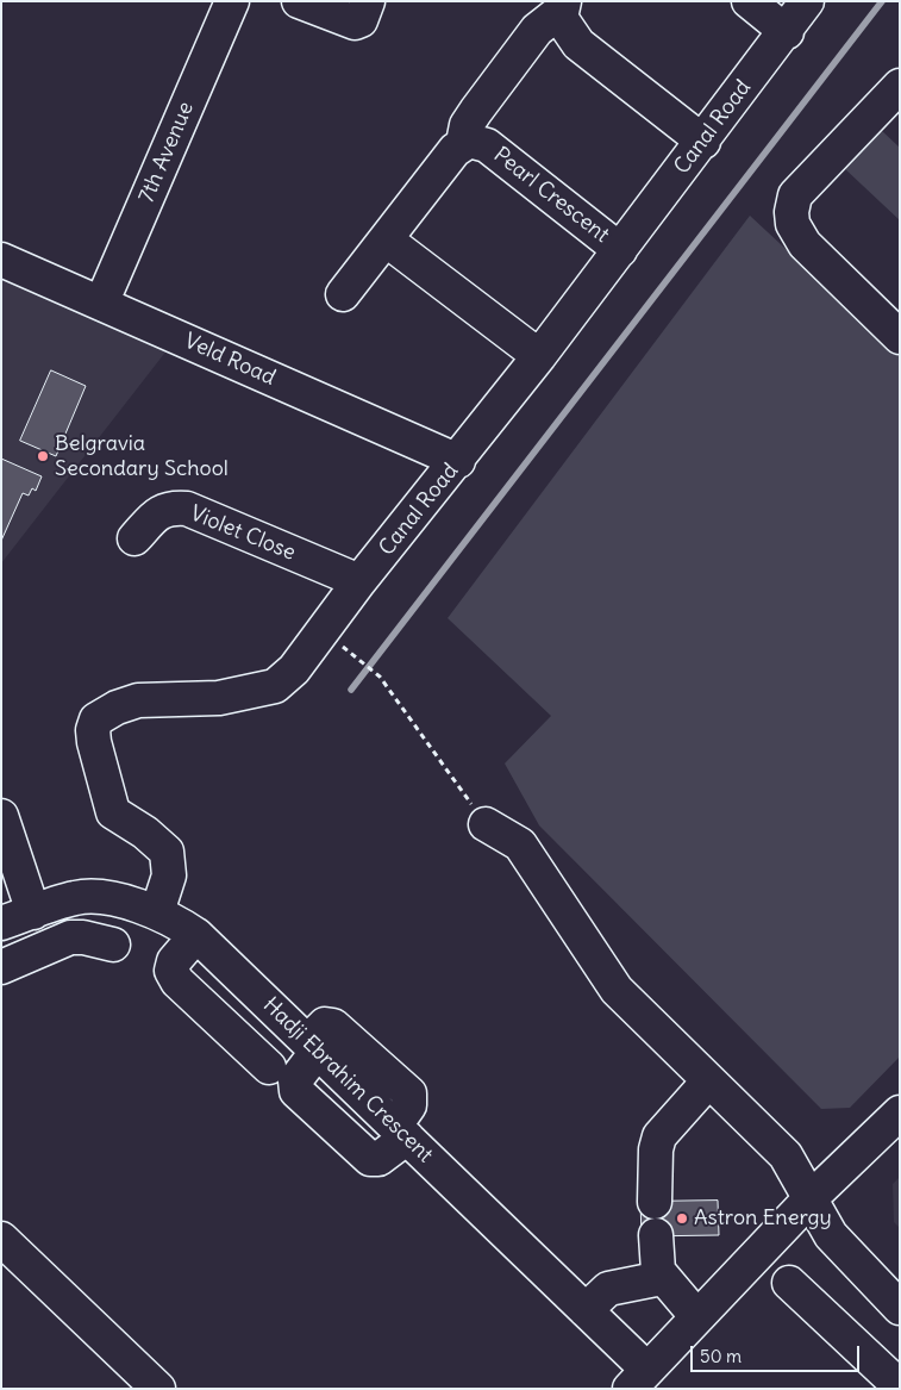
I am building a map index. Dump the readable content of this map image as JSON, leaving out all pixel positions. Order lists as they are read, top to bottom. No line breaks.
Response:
{"streets":{"street":["Canal Road","7th Avenue","Pearl Crescent","Veld Road","Violet Close","Hadji Ebrahim Crescent"]},"crossings":[["Canal Road","Pearl Crescent"],["Canal Road","Veld Road"],["Canal Road","Violet Close"],["Canal Road","Hadji Ebrahim Crescent"],["7th Avenue","Veld Road"]],"places":["Belgravia Secondary School","Astron Energy"],"scale_bar":"50 m"}
